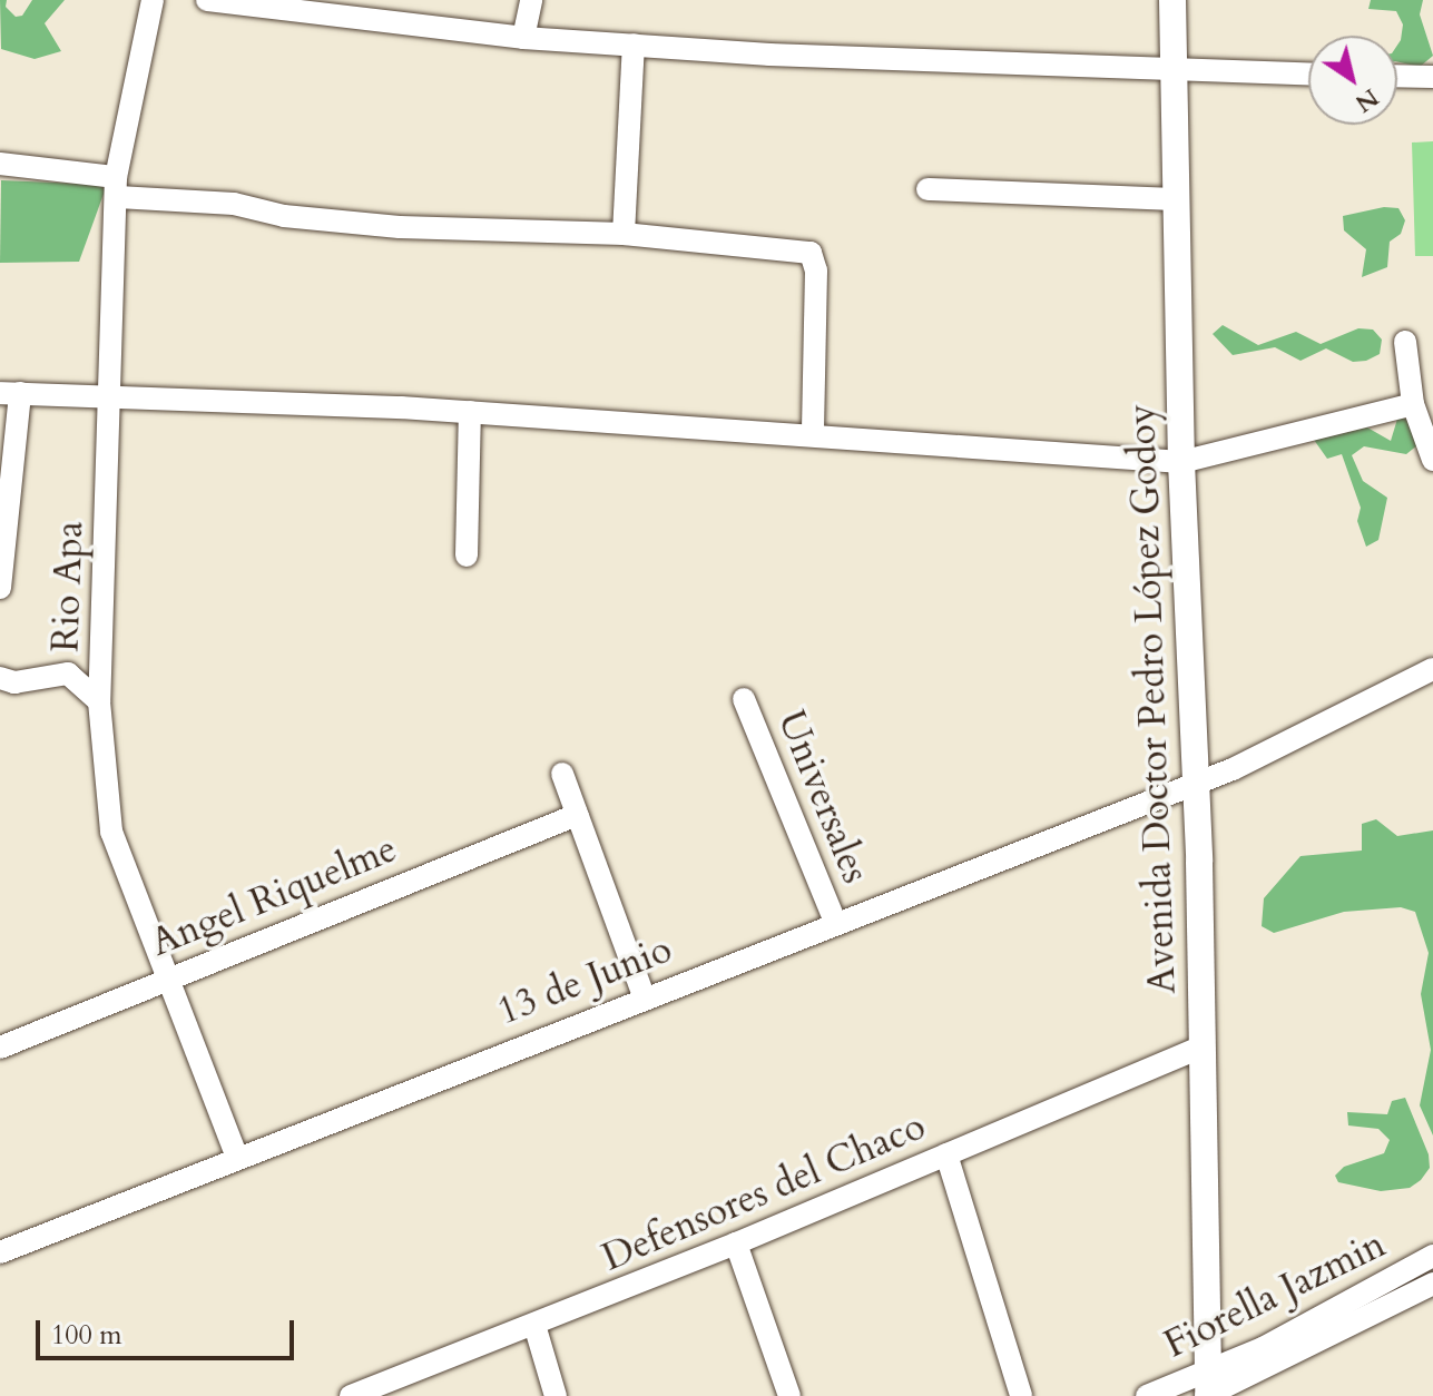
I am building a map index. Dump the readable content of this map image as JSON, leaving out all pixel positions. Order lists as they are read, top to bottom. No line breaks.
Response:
{"streets":{"main road":["Avenida Doctor Pedro López Godoy"],"street":["Rio Apa","Universales","Angel Riquelme","13 de Junio","Defensores del Chaco","Fiorella Jazmin"]},"crossings":[["Rio Apa","Angel Riquelme"],["Rio Apa","13 de Junio"],["Avenida Doctor Pedro López Godoy","13 de Junio"],["Avenida Doctor Pedro López Godoy","Defensores del Chaco"],["Avenida Doctor Pedro López Godoy","Fiorella Jazmin"],["Universales","13 de Junio"]],"scale_bar":"100 m","north":"bottom right"}
